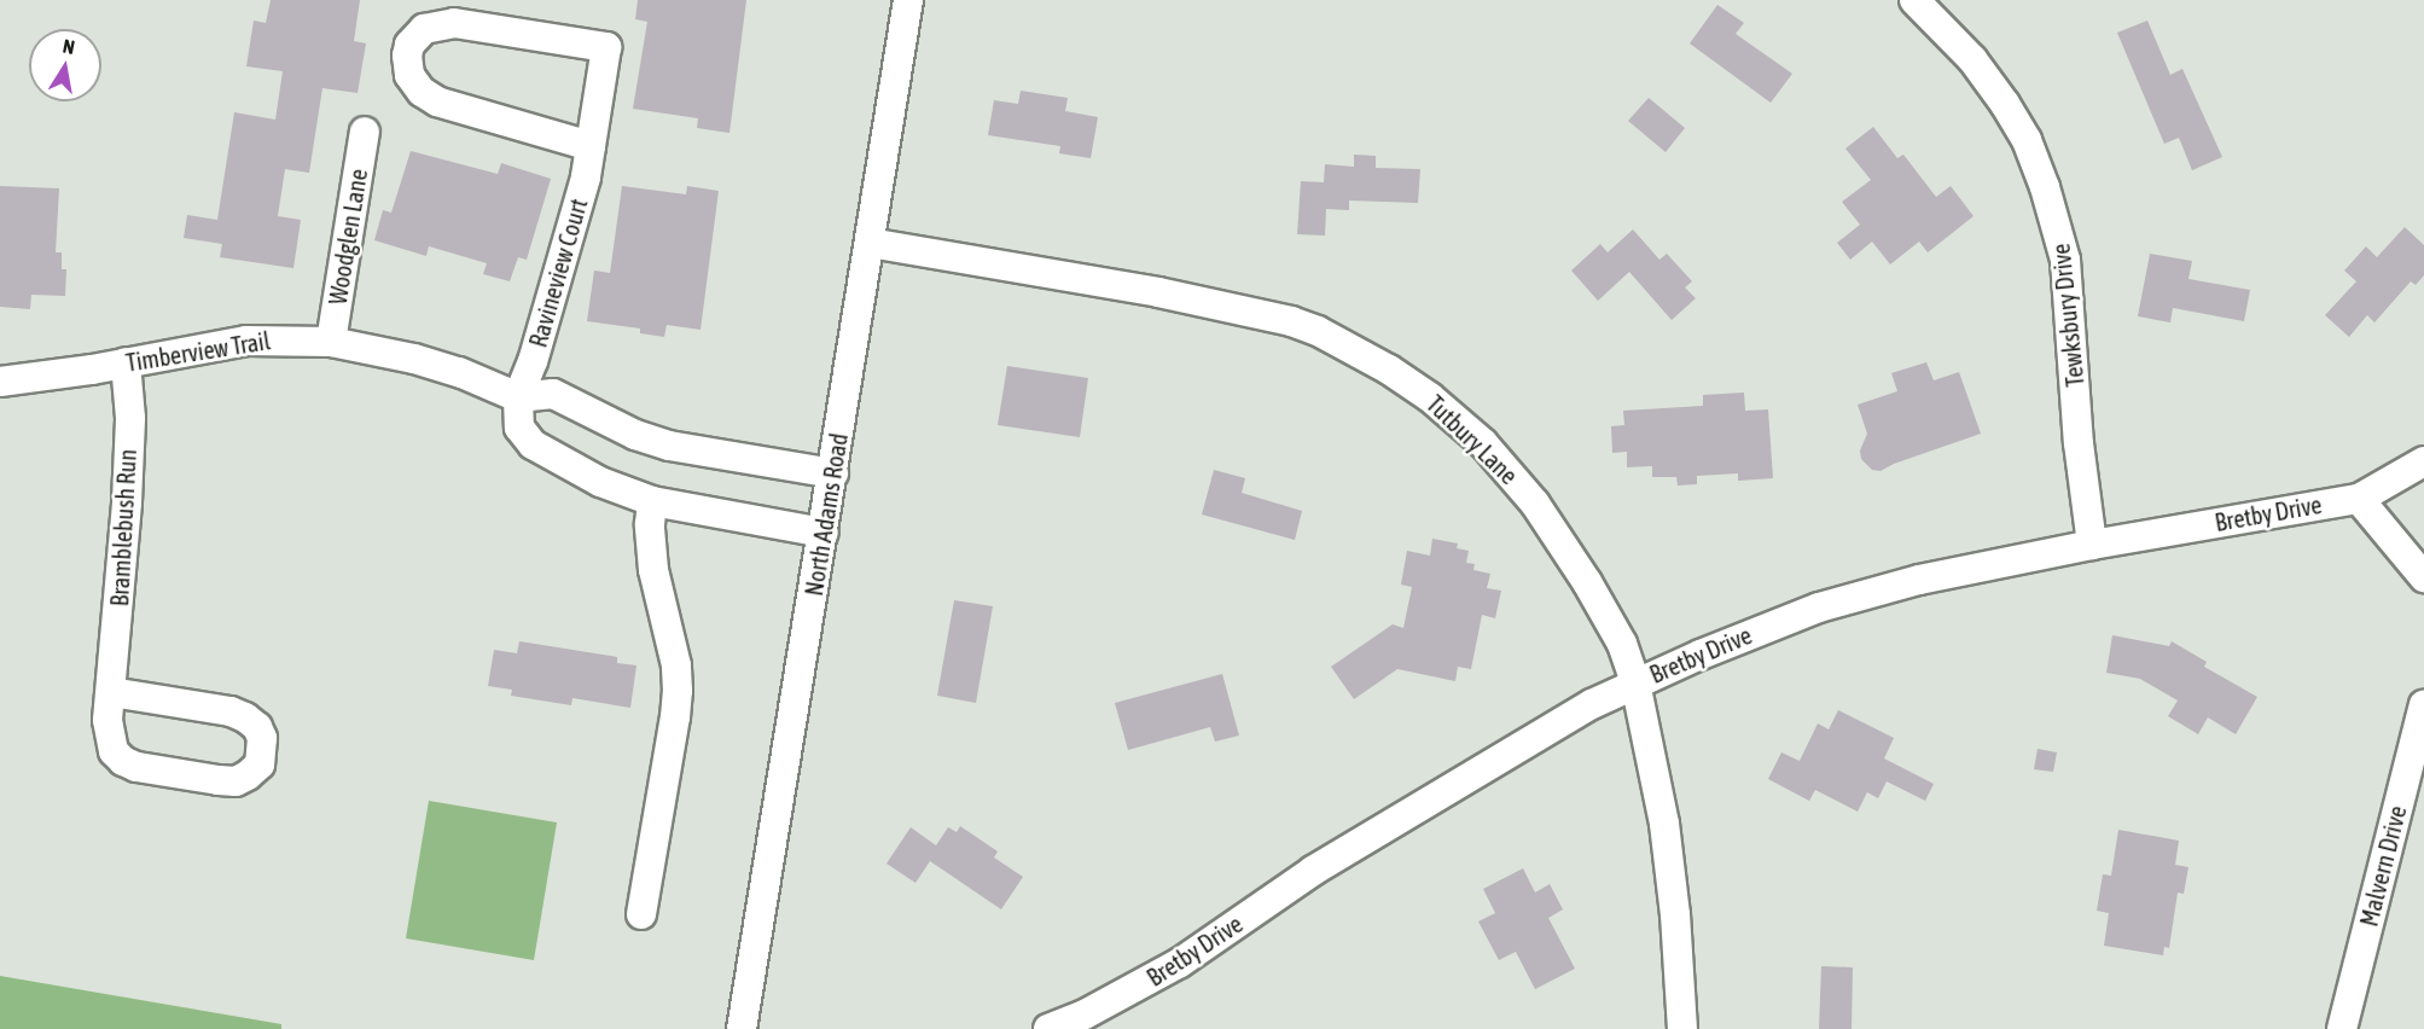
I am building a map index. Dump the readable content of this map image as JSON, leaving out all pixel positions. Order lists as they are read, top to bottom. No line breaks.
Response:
{"streets":{"street":["Woodglen Lane","Ravineview Court","Tewksbury Drive","Timberview Trail","Tutbury Lane","Bretby Drive","North Adams Road","Bramblebush Run","Malvern Drive"]},"crossings":[["Woodglen Lane","Timberview Trail"],["Ravineview Court","Timberview Trail"],["Tewksbury Drive","Bretby Drive"],["Timberview Trail","North Adams Road"],["Timberview Trail","Bramblebush Run"],["Tutbury Lane","Bretby Drive"],["Tutbury Lane","North Adams Road"]],"north":"top"}
